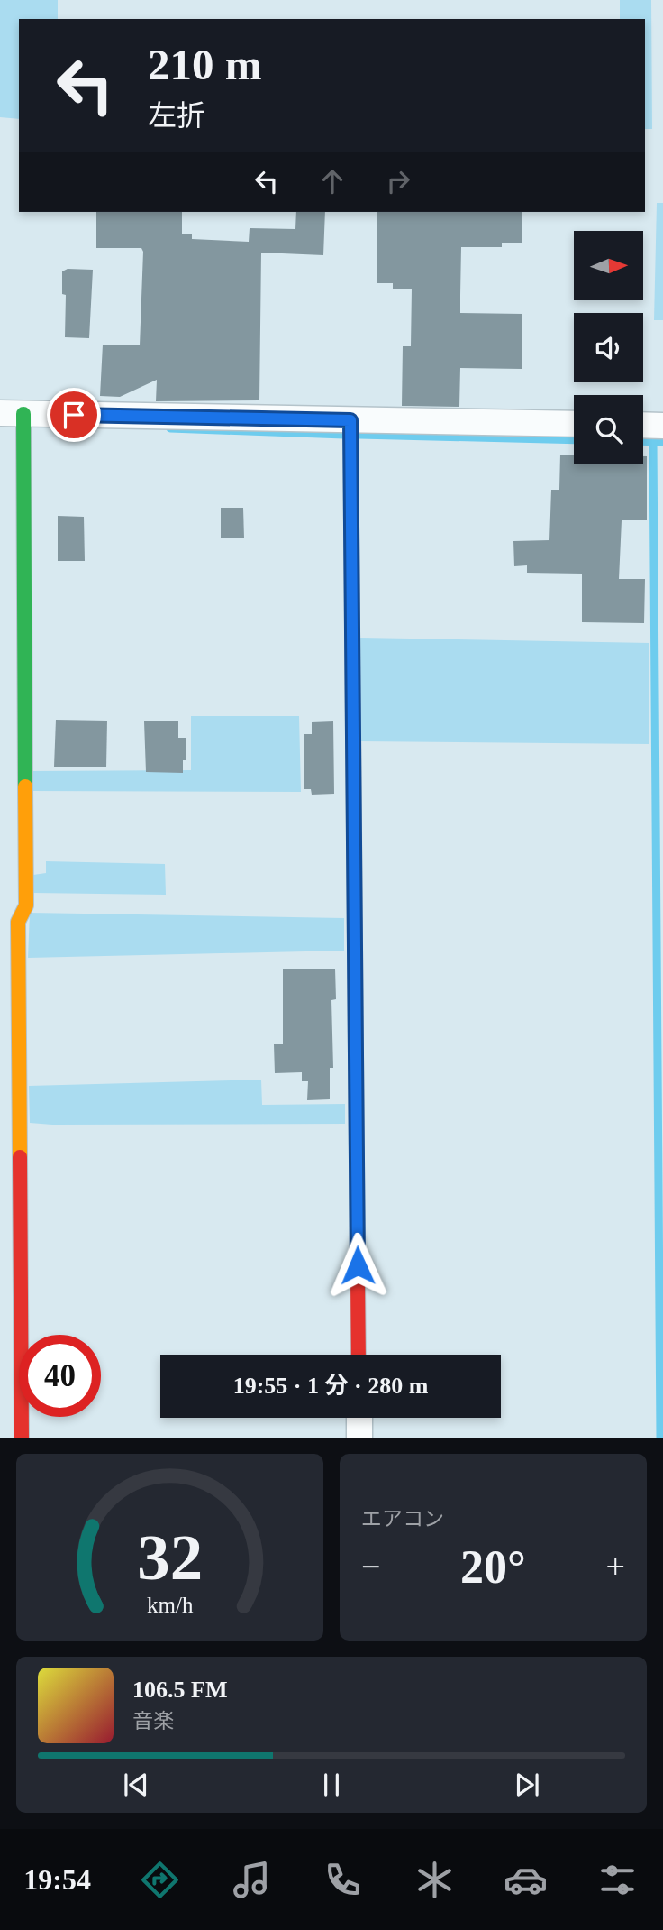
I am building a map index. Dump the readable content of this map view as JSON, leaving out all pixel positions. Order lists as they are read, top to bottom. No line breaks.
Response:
{"north":"right","page":{"turn":["210 m","左折"],"limit":"40","trip":"19:55 · 1 分 · 280 m","tile":"エアコン","heat":["−","20°","+"],"song":["106.5 FM","音楽"],"tabs":"19:54","gauge":["32","km/h"]}}
